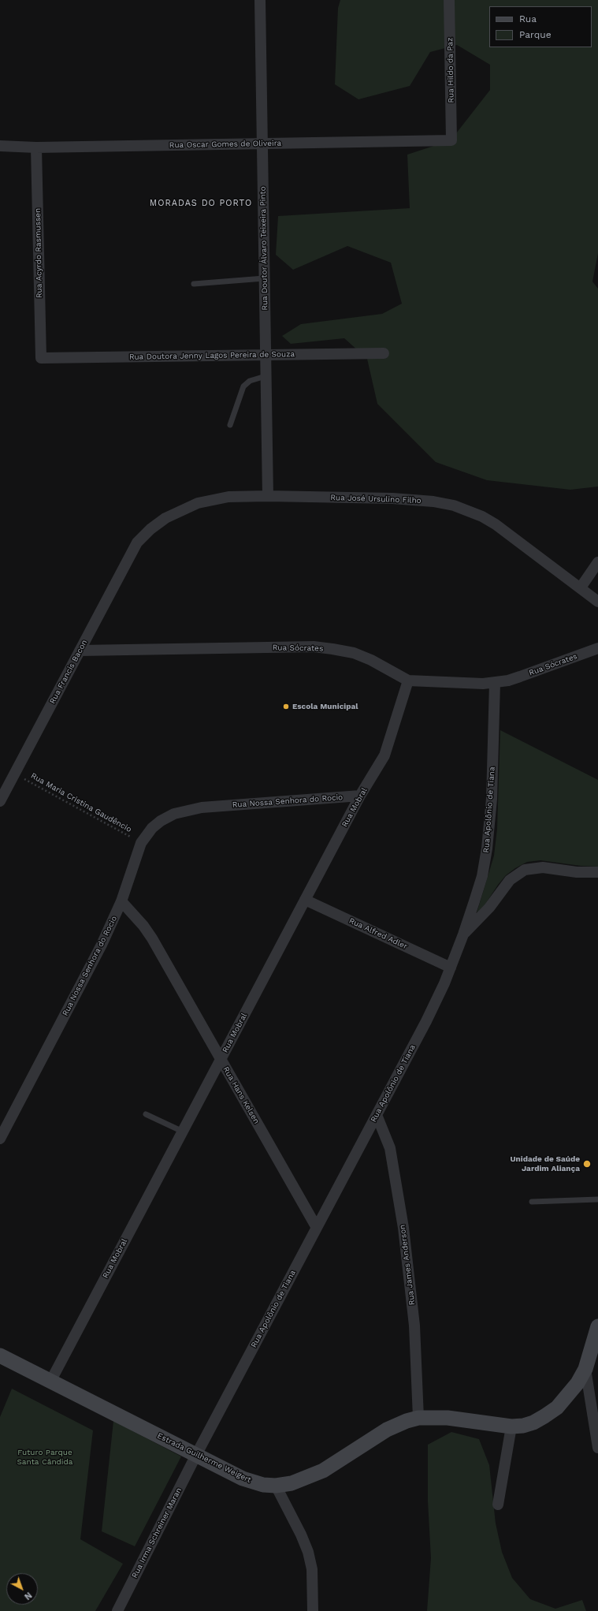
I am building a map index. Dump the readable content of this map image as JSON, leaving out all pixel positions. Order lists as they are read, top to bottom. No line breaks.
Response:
{"streets":{"street":["Rua Hildo da Paz","Rua Oscar Gomes de Oliveira","Rua Doutor Álvaro Teixeira Pinto","Rua Acyrdo Rasmussen","Rua Doutora Jenny Lagos Pereira de Souza","Rua José Ursulino Filho","Rua Sócrates","Rua Francis Bacon","Rua Nossa Senhora do Rocio","Rua Mobral","Rua Apolônio de Tiana","Rua Alfred Adler","Rua Hans Kelsen","Rua James Anderson","Estrada Guilherme Weigert","Rua Irma Schreiner Maran"],"path":["Rua Maria Cristina Gaudêncio"]},"crossings":[["Rua Hildo da Paz","Rua Oscar Gomes de Oliveira"],["Rua Oscar Gomes de Oliveira","Rua Doutor Álvaro Teixeira Pinto"],["Rua Oscar Gomes de Oliveira","Rua Acyrdo Rasmussen"],["Rua Doutor Álvaro Teixeira Pinto","Rua Doutora Jenny Lagos Pereira de Souza"],["Rua Doutor Álvaro Teixeira Pinto","Rua José Ursulino Filho"],["Rua Acyrdo Rasmussen","Rua Doutora Jenny Lagos Pereira de Souza"],["Rua José Ursulino Filho","Rua Francis Bacon"],["Rua Sócrates","Rua Francis Bacon"],["Rua Sócrates","Rua Mobral"],["Rua Sócrates","Rua Apolônio de Tiana"],["Rua Francis Bacon","Rua Maria Cristina Gaudêncio"],["Rua Nossa Senhora do Rocio","Rua Maria Cristina Gaudêncio"],["Rua Nossa Senhora do Rocio","Rua Mobral"],["Rua Nossa Senhora do Rocio","Rua Hans Kelsen"],["Rua Mobral","Rua Alfred Adler"],["Rua Mobral","Rua Hans Kelsen"],["Rua Mobral","Estrada Guilherme Weigert"],["Rua Apolônio de Tiana","Rua Alfred Adler"],["Rua Apolônio de Tiana","Rua Hans Kelsen"],["Rua Apolônio de Tiana","Rua James Anderson"],["Rua Apolônio de Tiana","Estrada Guilherme Weigert"],["Rua Apolônio de Tiana","Rua Irma Schreiner Maran"],["Rua James Anderson","Estrada Guilherme Weigert"],["Estrada Guilherme Weigert","Rua Irma Schreiner Maran"]],"districts":["MORADAS DO PORTO"],"parks":["Futuro Parque Santa Cândida"],"places":["Escola Municipal","Unidade de Saúde Jardim Aliança"],"legend":["Rua","Parque"],"north":"bottom right"}
